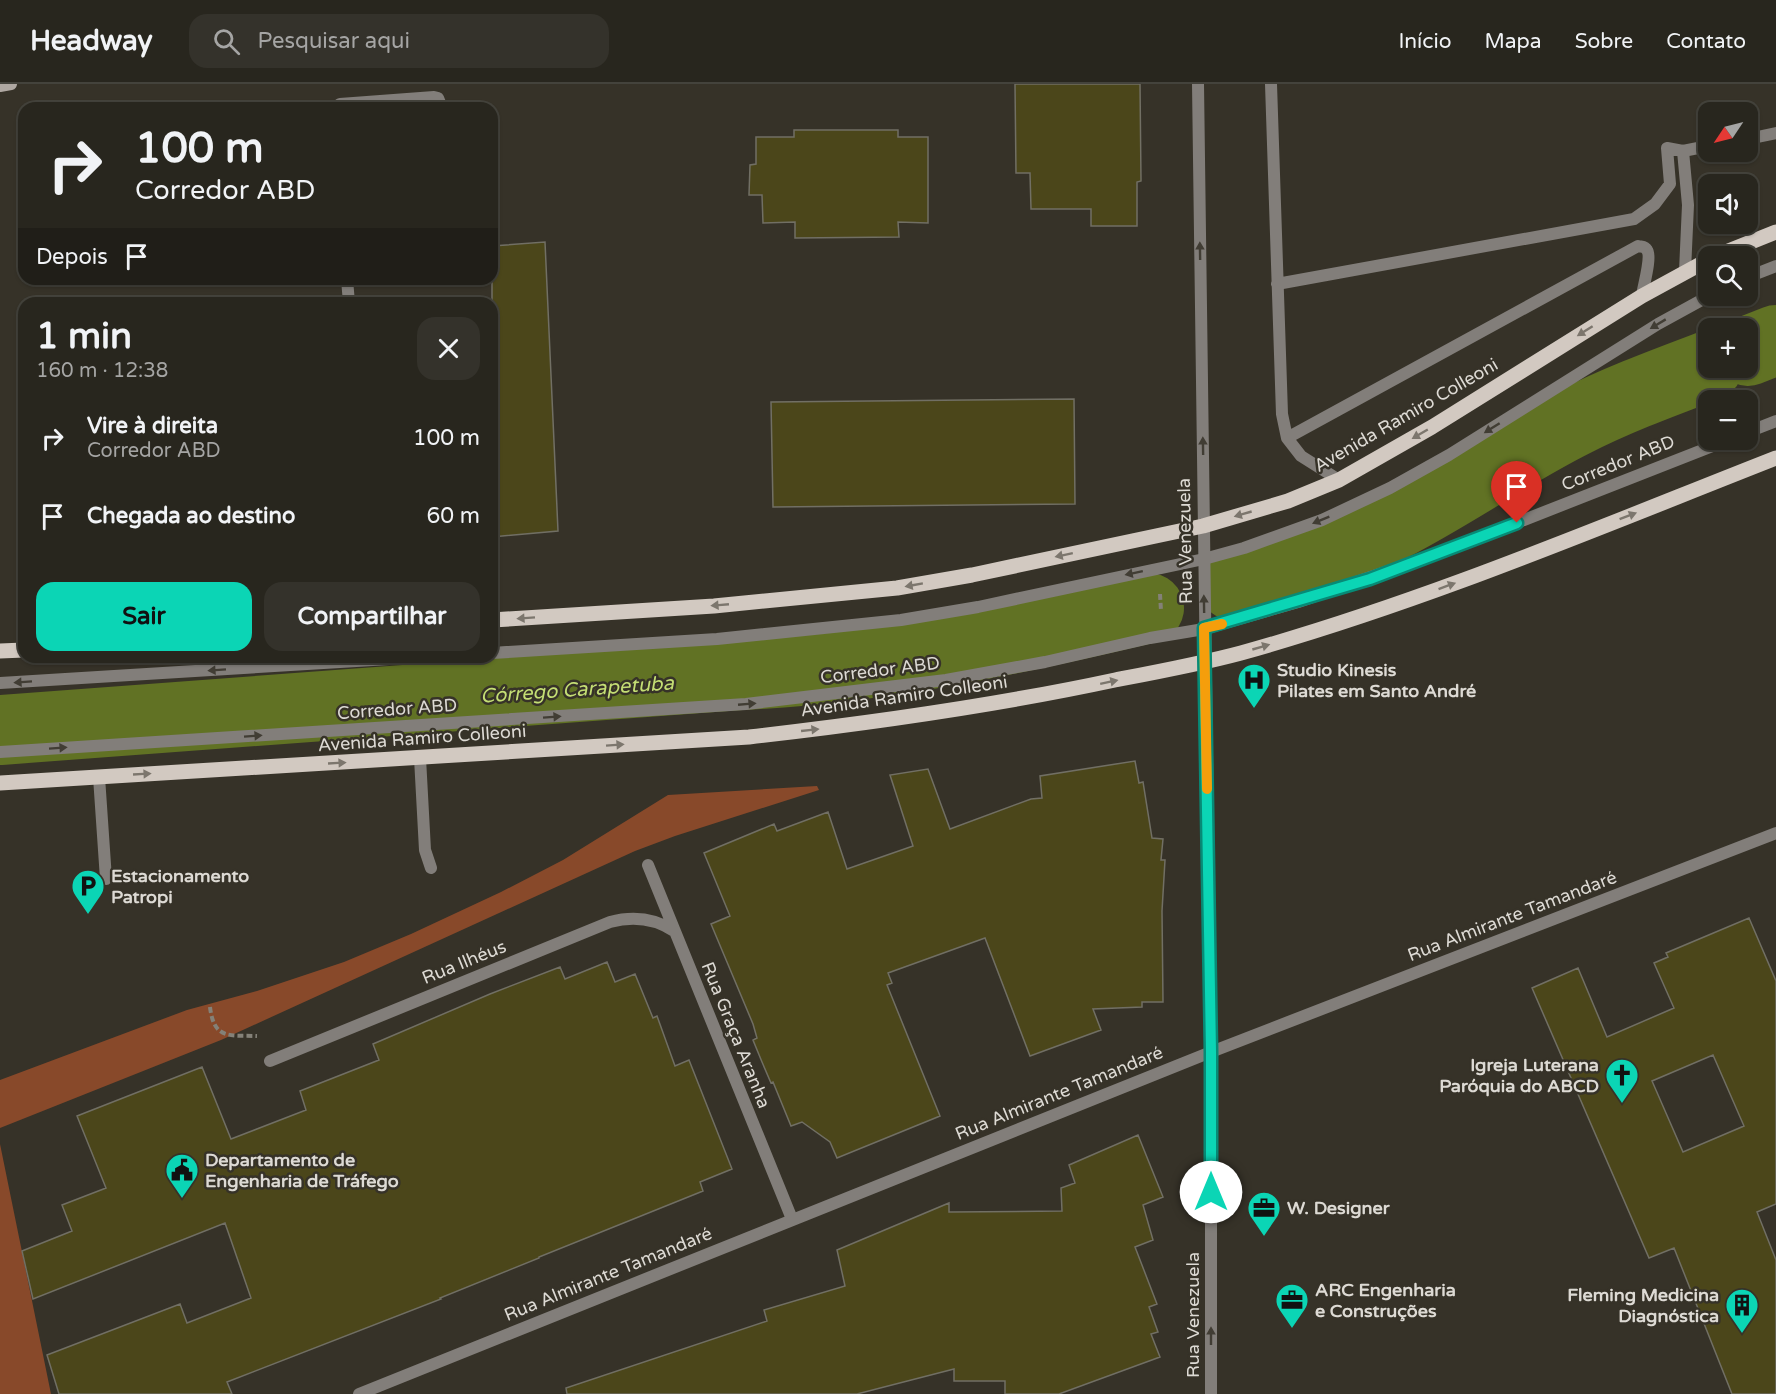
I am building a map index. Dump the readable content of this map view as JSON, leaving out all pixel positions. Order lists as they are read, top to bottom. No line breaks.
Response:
{"streets":{"main road":["Avenida Ramiro Colleoni"],"street":["Corredor ABD","Rua Venezuela","Rua Almirante Tamandaré","Rua Ilhéus","Rua Graça Aranha"]},"crossings":[["Avenida Ramiro Colleoni","Rua Venezuela"],["Corredor ABD","Rua Venezuela"],["Rua Venezuela","Rua Almirante Tamandaré"],["Rua Almirante Tamandaré","Rua Graça Aranha"],["Rua Ilhéus","Rua Graça Aranha"]],"water":["Córrego Carapetuba"],"places":{"hospital":["Studio Kinesis Pilates em Santo André"],"parking":["Estacionamento Patropi"],"church":["Igreja Luterana Paróquia do ABCD"],"public building":["Departamento de Engenharia de Tráfego"],"office":["W. Designer","ARC Engenharia e Construções"],"building":["Fleming Medicina Diagnóstica"]},"north":"bottom left","page":{"header":"Headway","search":"Pesquisar aqui","nav":["Início","Mapa","Sobre","Contato"],"map_buttons":["+","−"],"turn":["100 m","Corredor ABD"],"then":"Depois","heading":["1 min","160 m · 12:38"],"list":[{"name":"Vire à direita","note":"Corredor ABD","value":"100 m"},{"name":"Chegada ao destino","value":"60 m"}],"buttons":["Sair","Compartilhar"]}}
